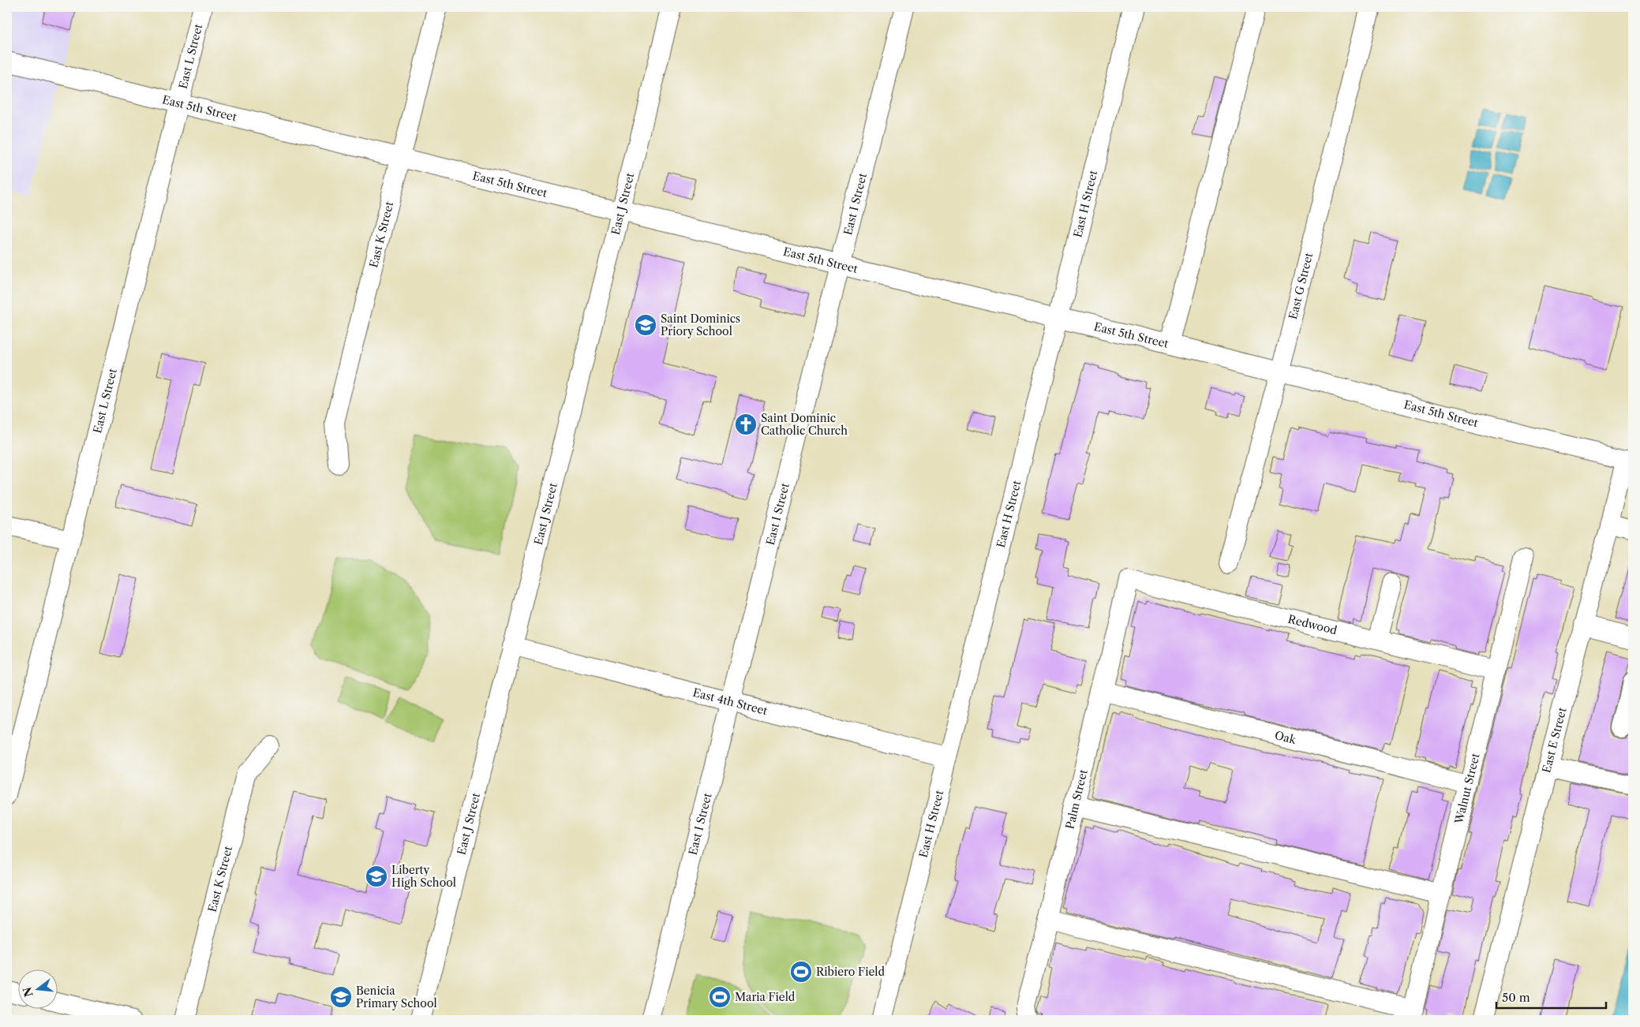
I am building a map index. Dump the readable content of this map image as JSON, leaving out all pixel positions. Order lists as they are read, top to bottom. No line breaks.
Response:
{"streets":{"street":["East L Street","East 5th Street","East J Street","East I Street","East H Street","East K Street","East G Street","Redwood","East 4th Street","Oak","East E Street","Walnut Street","Palm Street"]},"crossings":[["East L Street","East 5th Street"],["East 5th Street","East J Street"],["East 5th Street","East I Street"],["East 5th Street","East H Street"],["East 5th Street","East K Street"],["East 5th Street","East G Street"],["East 5th Street","East E Street"],["East J Street","East 4th Street"],["East I Street","East 4th Street"],["East H Street","East 4th Street"],["Redwood","Walnut Street"],["Redwood","Palm Street"],["Oak","Walnut Street"],["Oak","Palm Street"]],"places":{"school or university":["Saint Dominics Priory School","Liberty High School","Benicia Primary School"],"church":["Saint Dominic Catholic Church"],"sports":["Ribiero Field","Maria Field"]},"scale_bar":"50 m","north":"left"}
